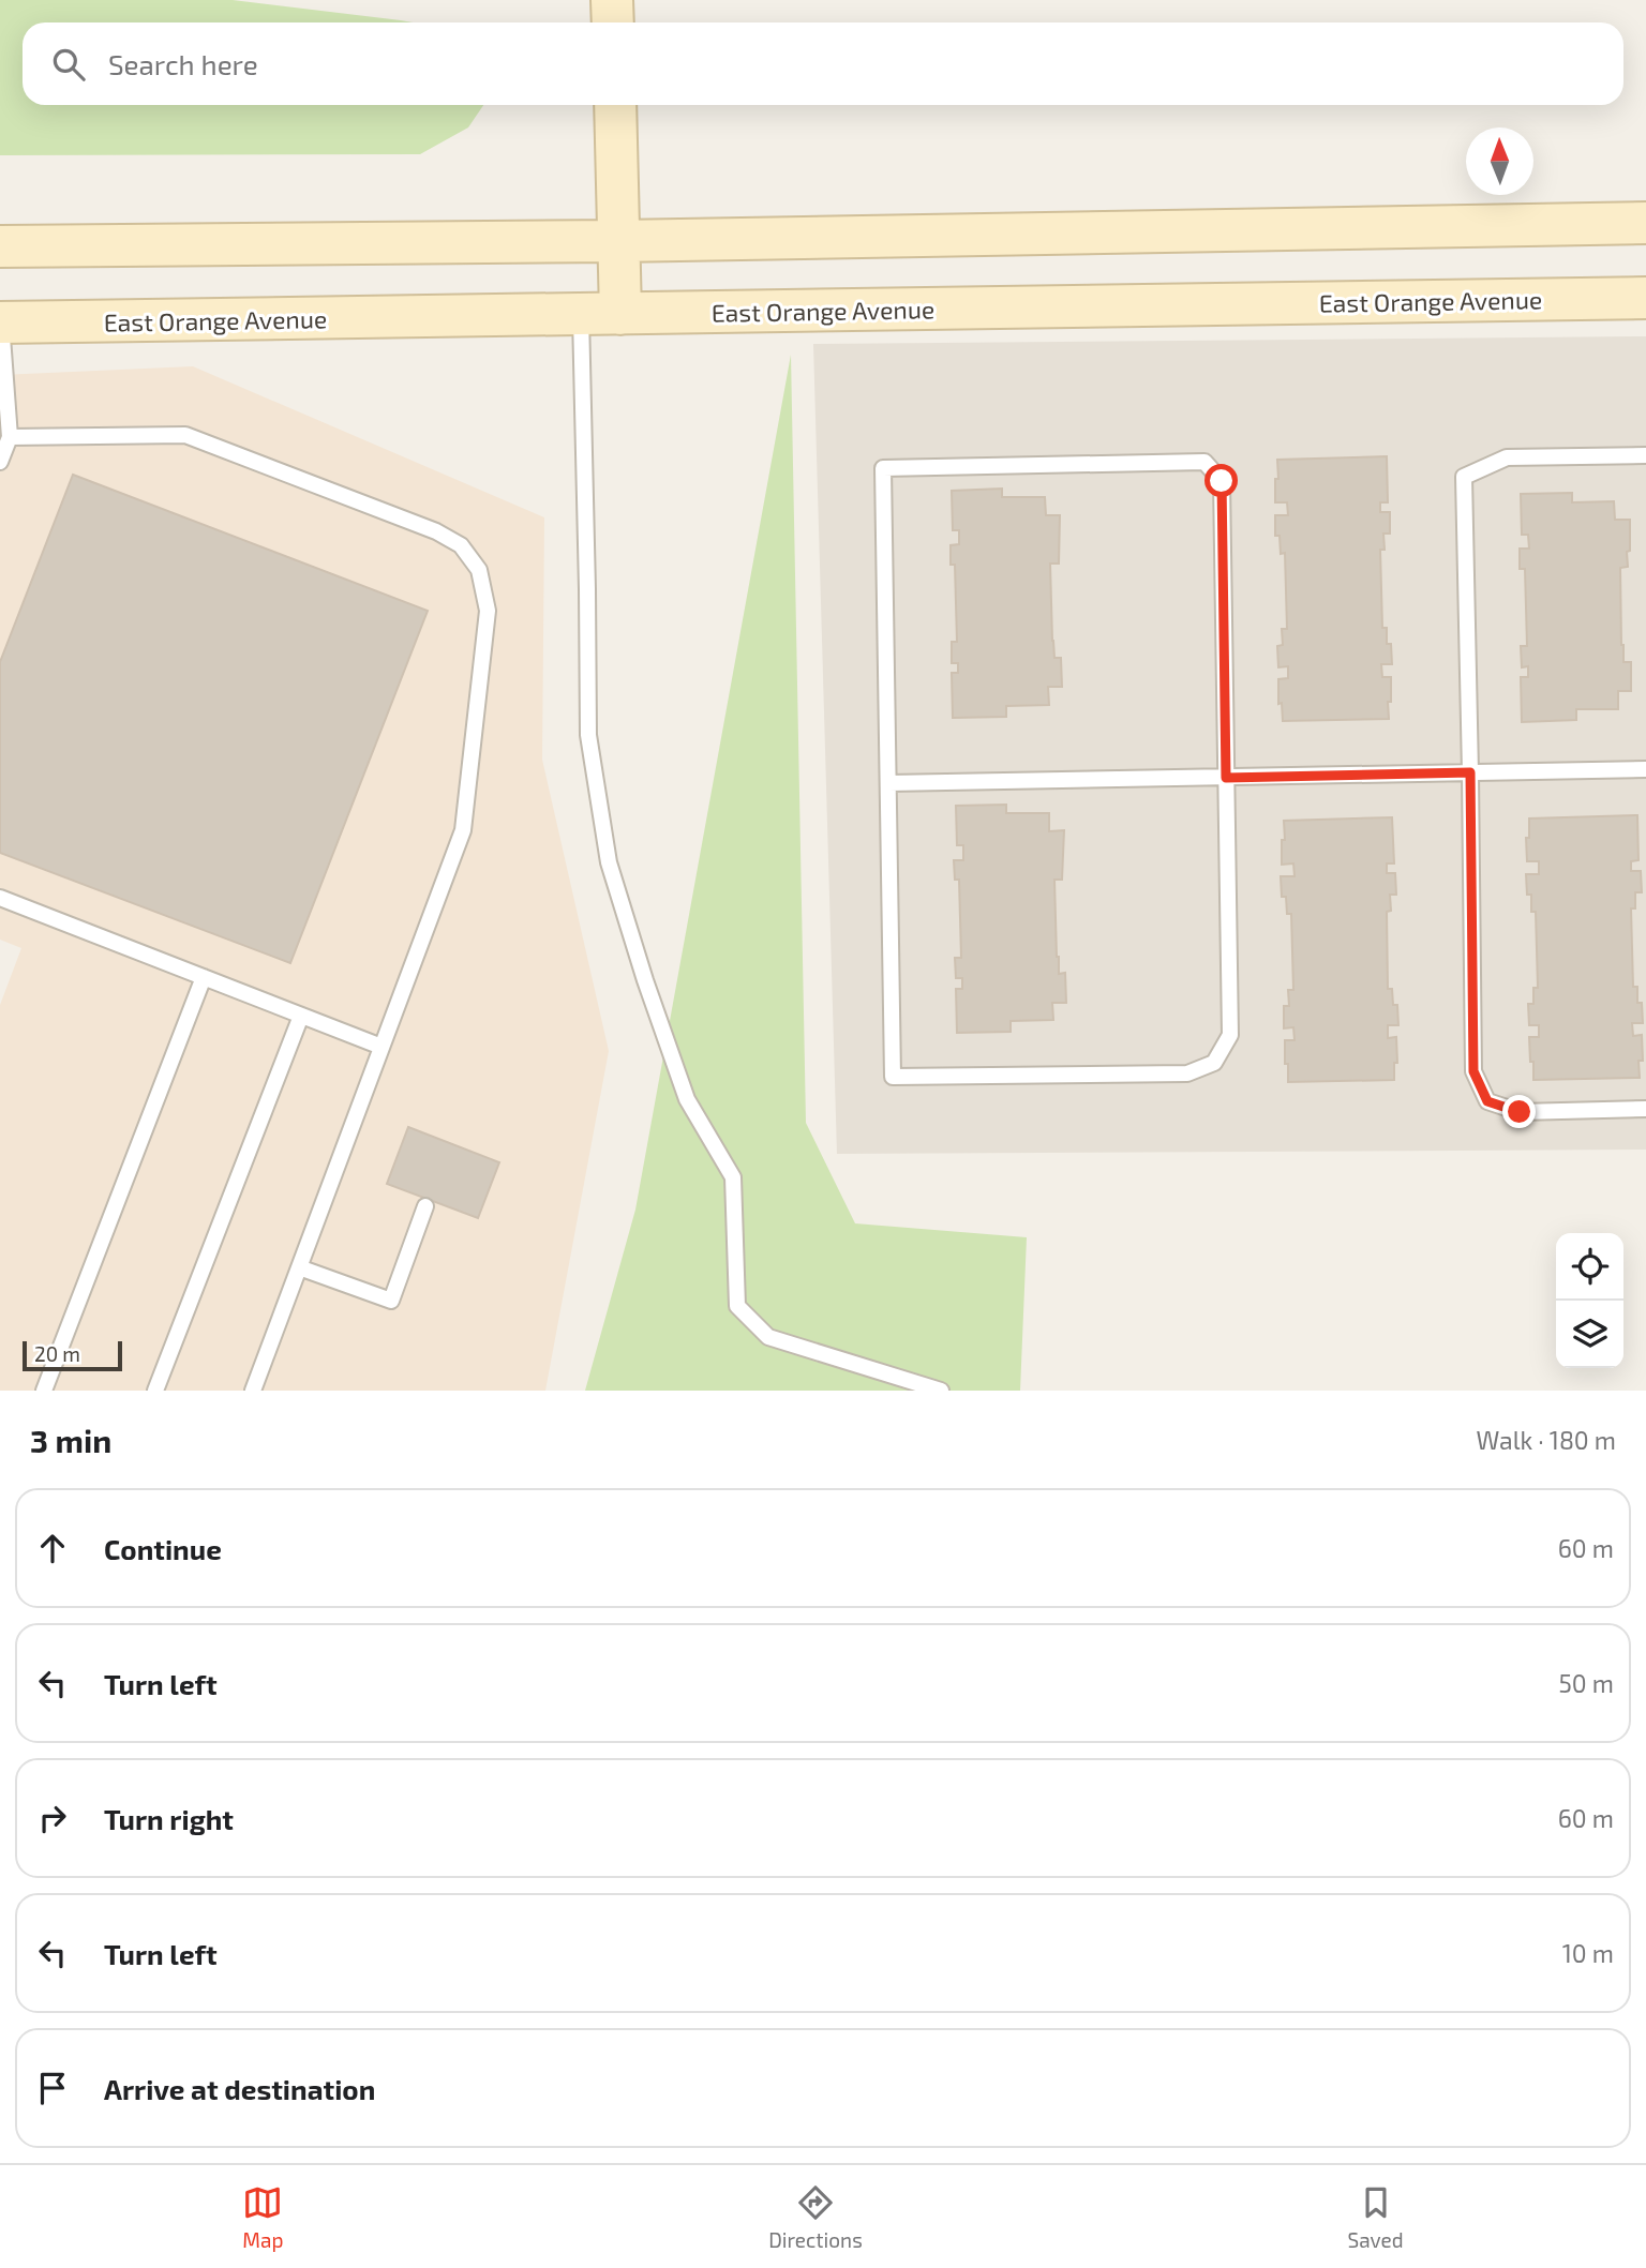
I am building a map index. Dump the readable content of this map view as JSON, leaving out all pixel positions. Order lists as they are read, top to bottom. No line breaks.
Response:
{"streets":{"street":["East Orange Avenue"]},"scale_bar":"20 m","north":"top","page":{"search":"Search here","scale":"20 m","heading":["3 min","Walk · 180 m"],"list":[["Continue","60 m"],["Turn left","50 m"],["Turn right","60 m"],["Turn left","10 m"],"Arrive at destination"],"nav":["Map","Directions","Saved"]}}
